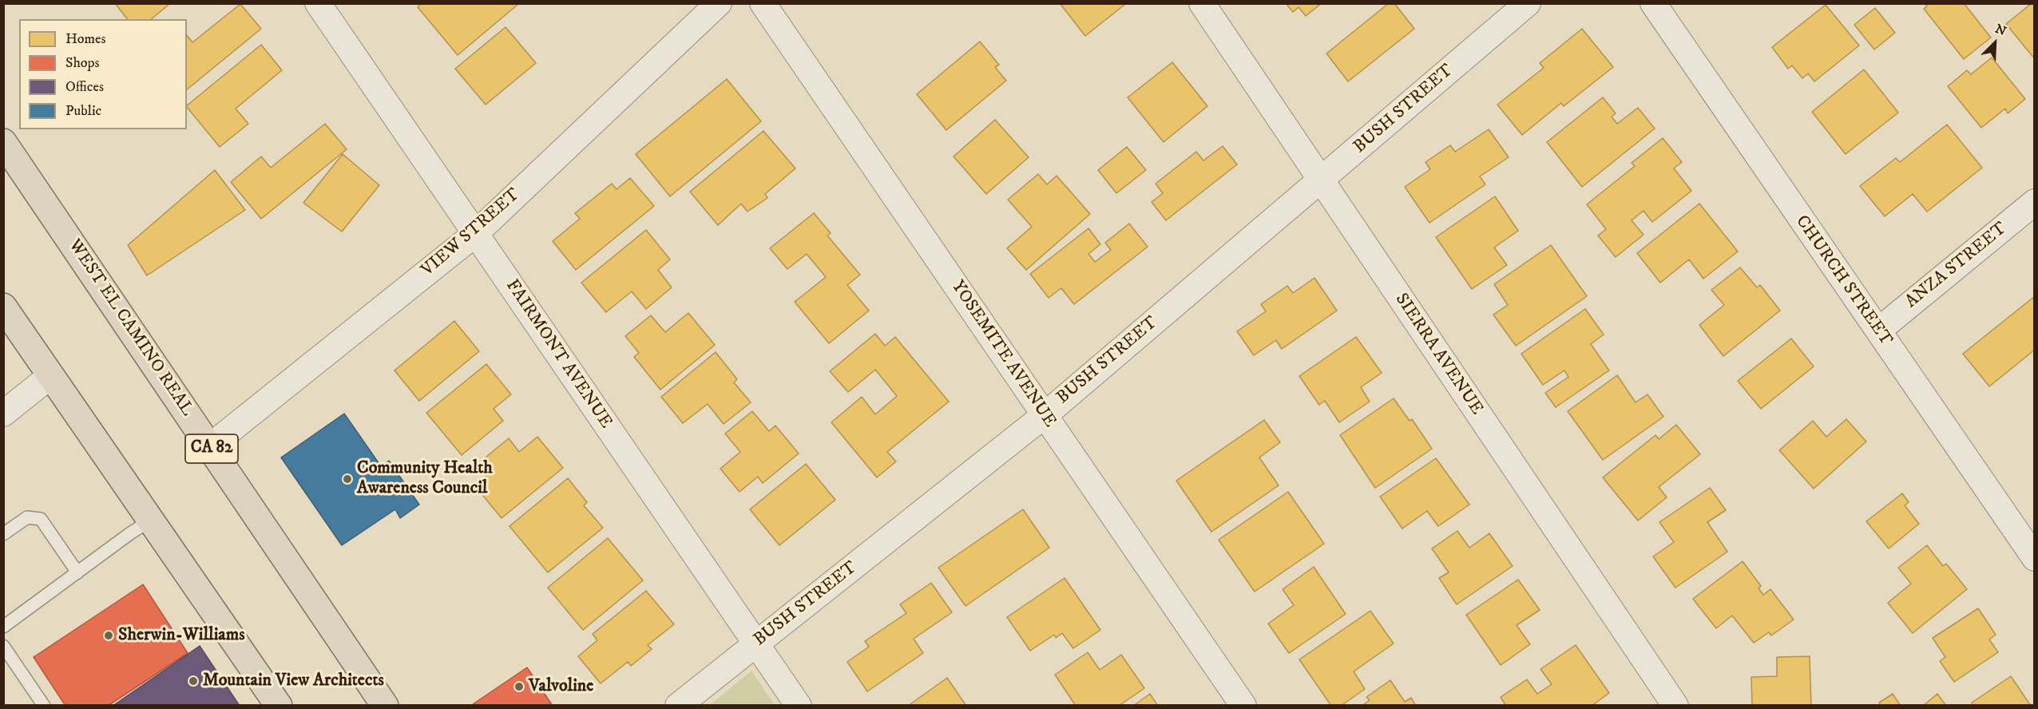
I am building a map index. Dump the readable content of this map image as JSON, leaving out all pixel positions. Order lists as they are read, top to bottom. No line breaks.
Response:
{"streets":{"main road":["WEST EL CAMINO REAL","CA 82"],"street":["BUSH STREET","VIEW STREET","ANZA STREET","CHURCH STREET","FAIRMONT AVENUE","YOSEMITE AVENUE","SIERRA AVENUE"]},"crossings":[["BUSH STREET","FAIRMONT AVENUE"],["BUSH STREET","YOSEMITE AVENUE"],["BUSH STREET","SIERRA AVENUE"],["VIEW STREET","WEST EL CAMINO REAL"],["VIEW STREET","FAIRMONT AVENUE"],["ANZA STREET","CHURCH STREET"]],"places":["Community Health Awareness Council","Sherwin-Williams","Mountain View Architects","Valvoline"],"legend":["Homes","Shops","Offices","Public"],"north":"top right"}
